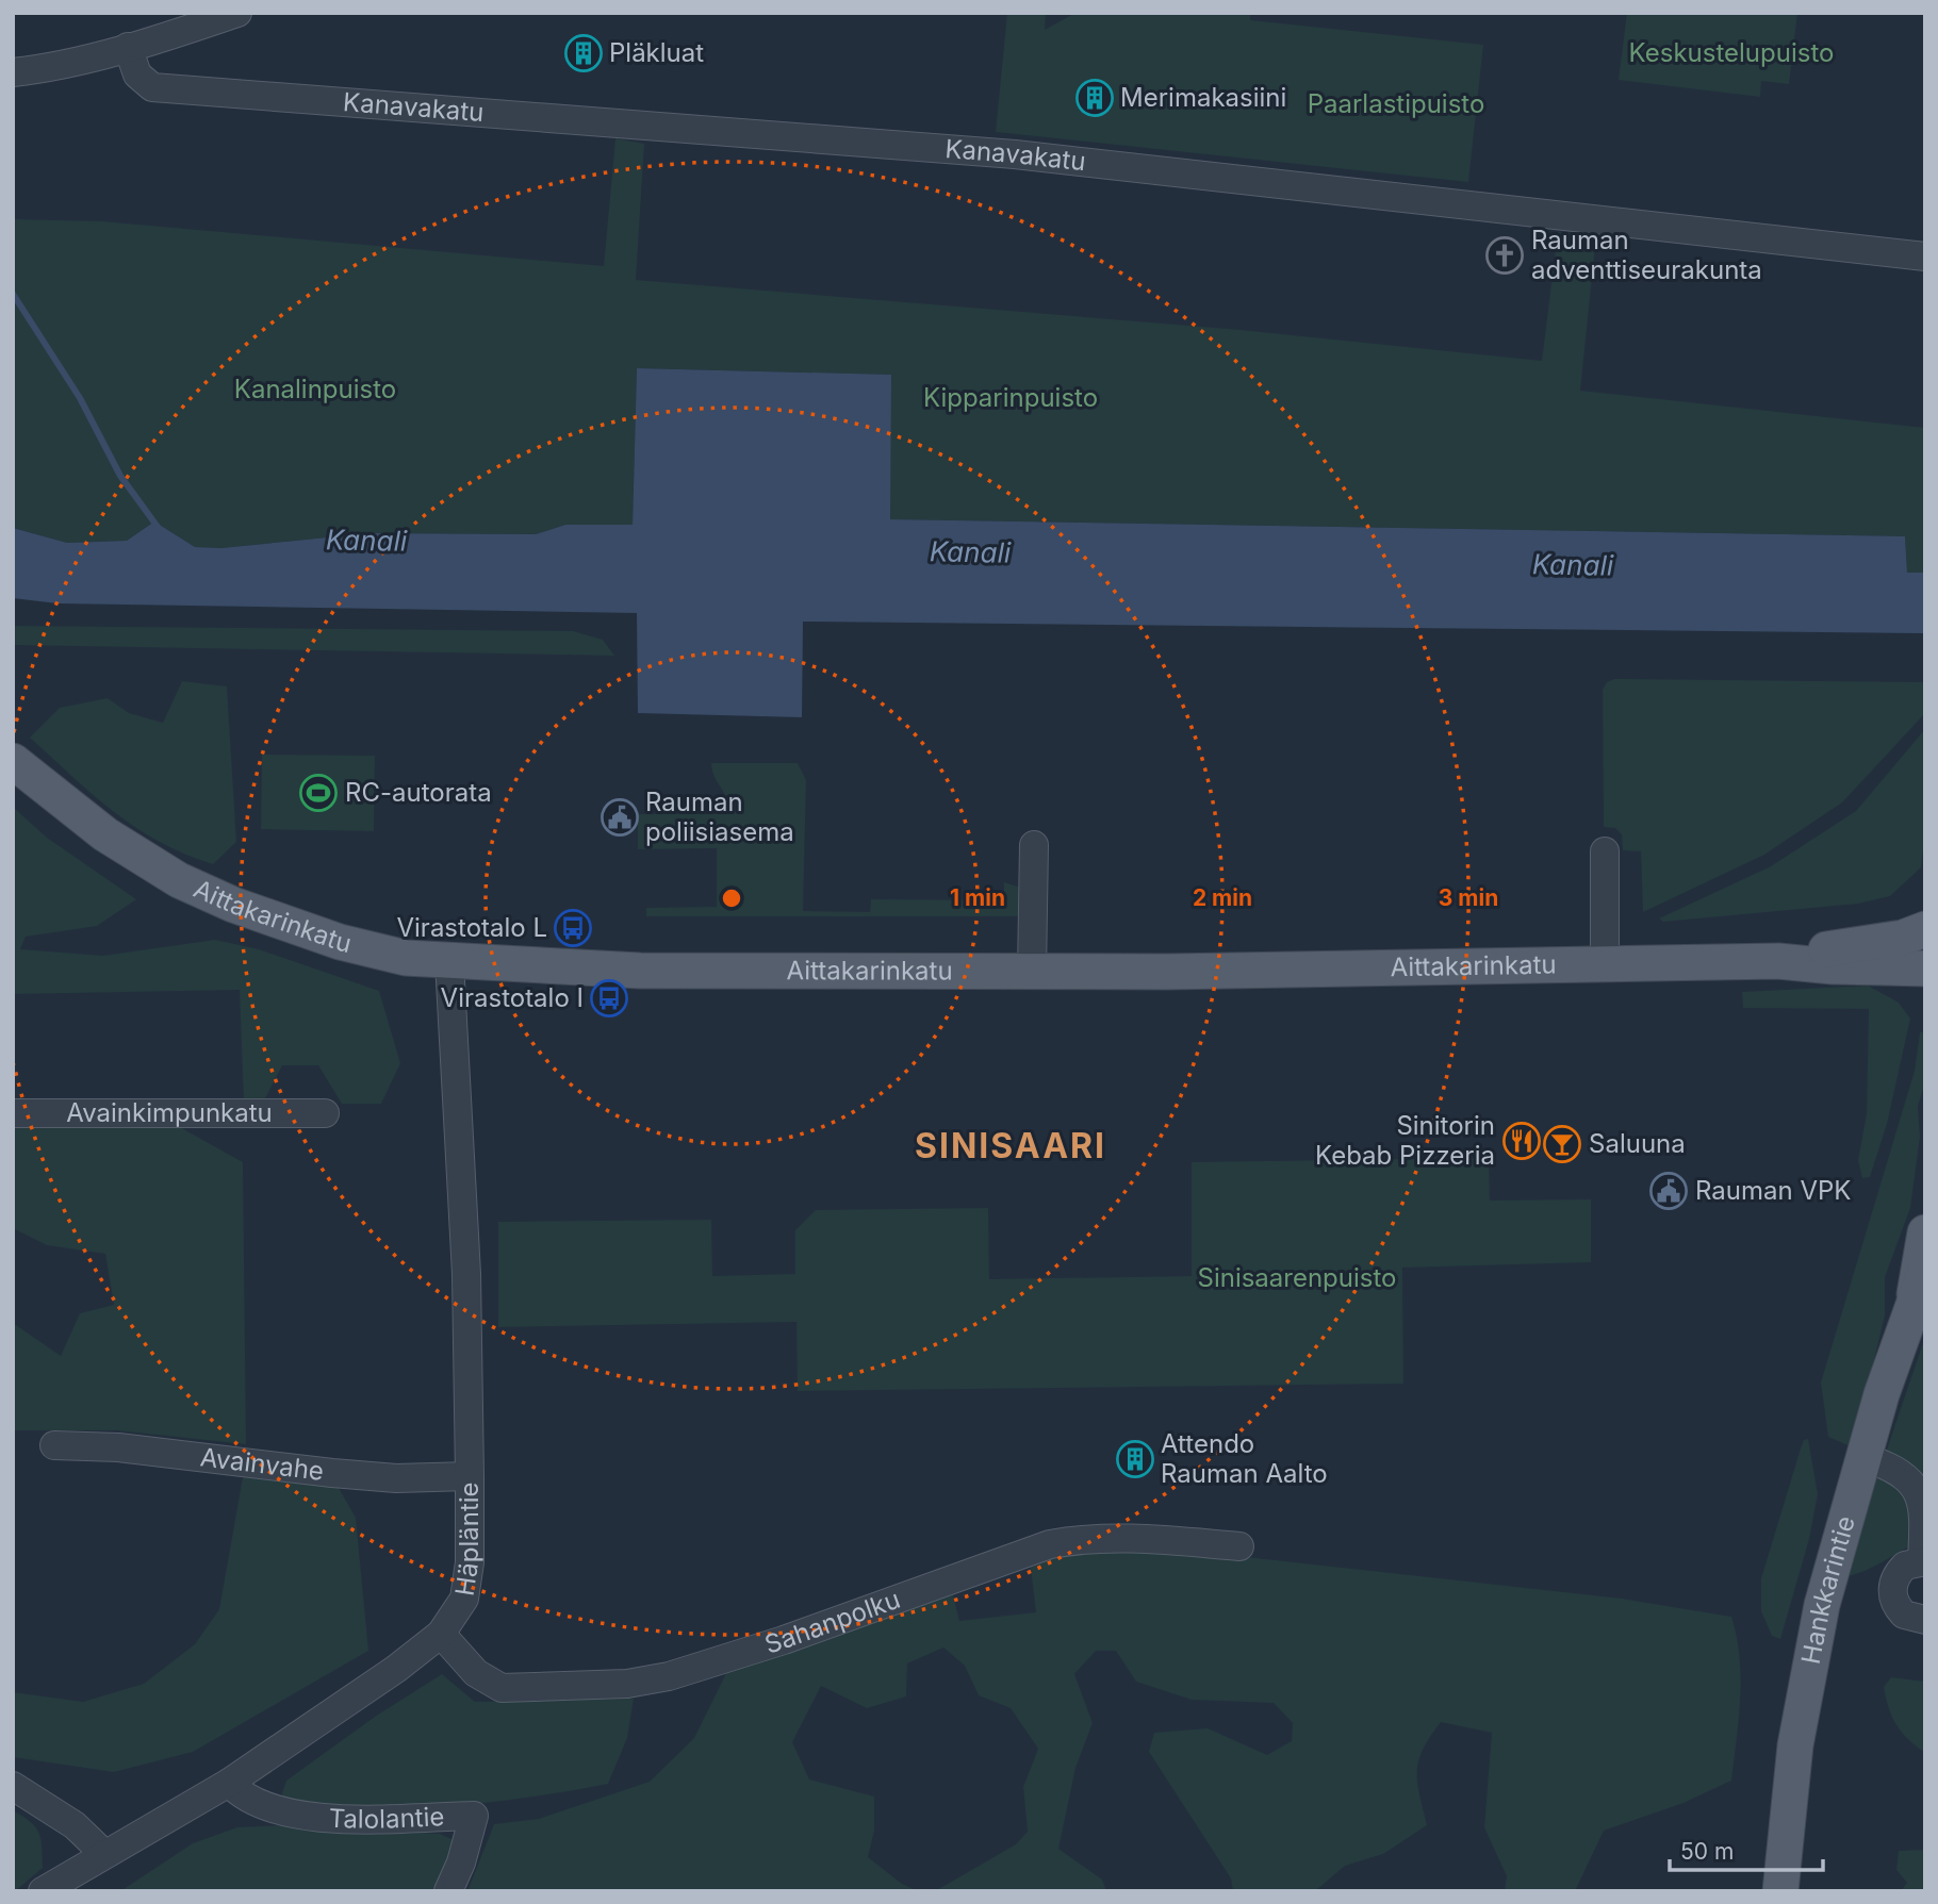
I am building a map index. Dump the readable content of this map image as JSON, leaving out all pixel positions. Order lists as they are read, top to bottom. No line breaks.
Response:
{"streets":{"main road":["Aittakarinkatu","Hankkarintie"],"street":["Kanavakatu","Avainkimpunkatu","Avainvahe","Häpläntie","Sahanpolku","Talolantie"]},"crossings":[["Aittakarinkatu","Häpläntie"],["Avainvahe","Häpläntie"],["Häpläntie","Sahanpolku"],["Häpläntie","Talolantie"]],"districts":["SINISAARI"],"water":["Kanali"],"parks":["Keskustelupuisto","Paarlastipuisto","Kanalinpuisto","Kipparinpuisto","Sinisaarenpuisto"],"places":{"building":["Pläkluat","Merimakasiini","Attendo Rauman Aalto"],"church":["Rauman adventtiseurakunta"],"sports":["RC-autorata"],"public building":["Rauman poliisiasema","Rauman VPK"],"bus stop":["Virastotalo L","Virastotalo I"],"restaurant":["Sinitorin Kebab Pizzeria"],"bar":["Saluuna"]},"scale_bar":"50 m","rings":["1 min","2 min","3 min"]}
